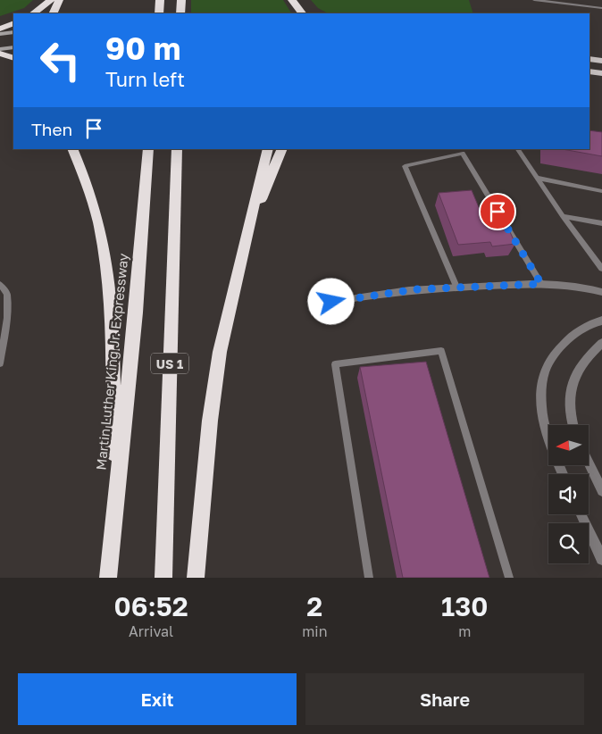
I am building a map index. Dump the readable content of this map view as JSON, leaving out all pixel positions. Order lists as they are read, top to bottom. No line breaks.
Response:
{"streets":{"highway":["Martin Luther King Jr. Expressway","US 1"]},"north":"left","page":{"turn":["90 m","Turn left"],"then":"Then","eta":["06:52","Arrival","2","min","130","m"],"buttons":["Exit","Share"]}}
